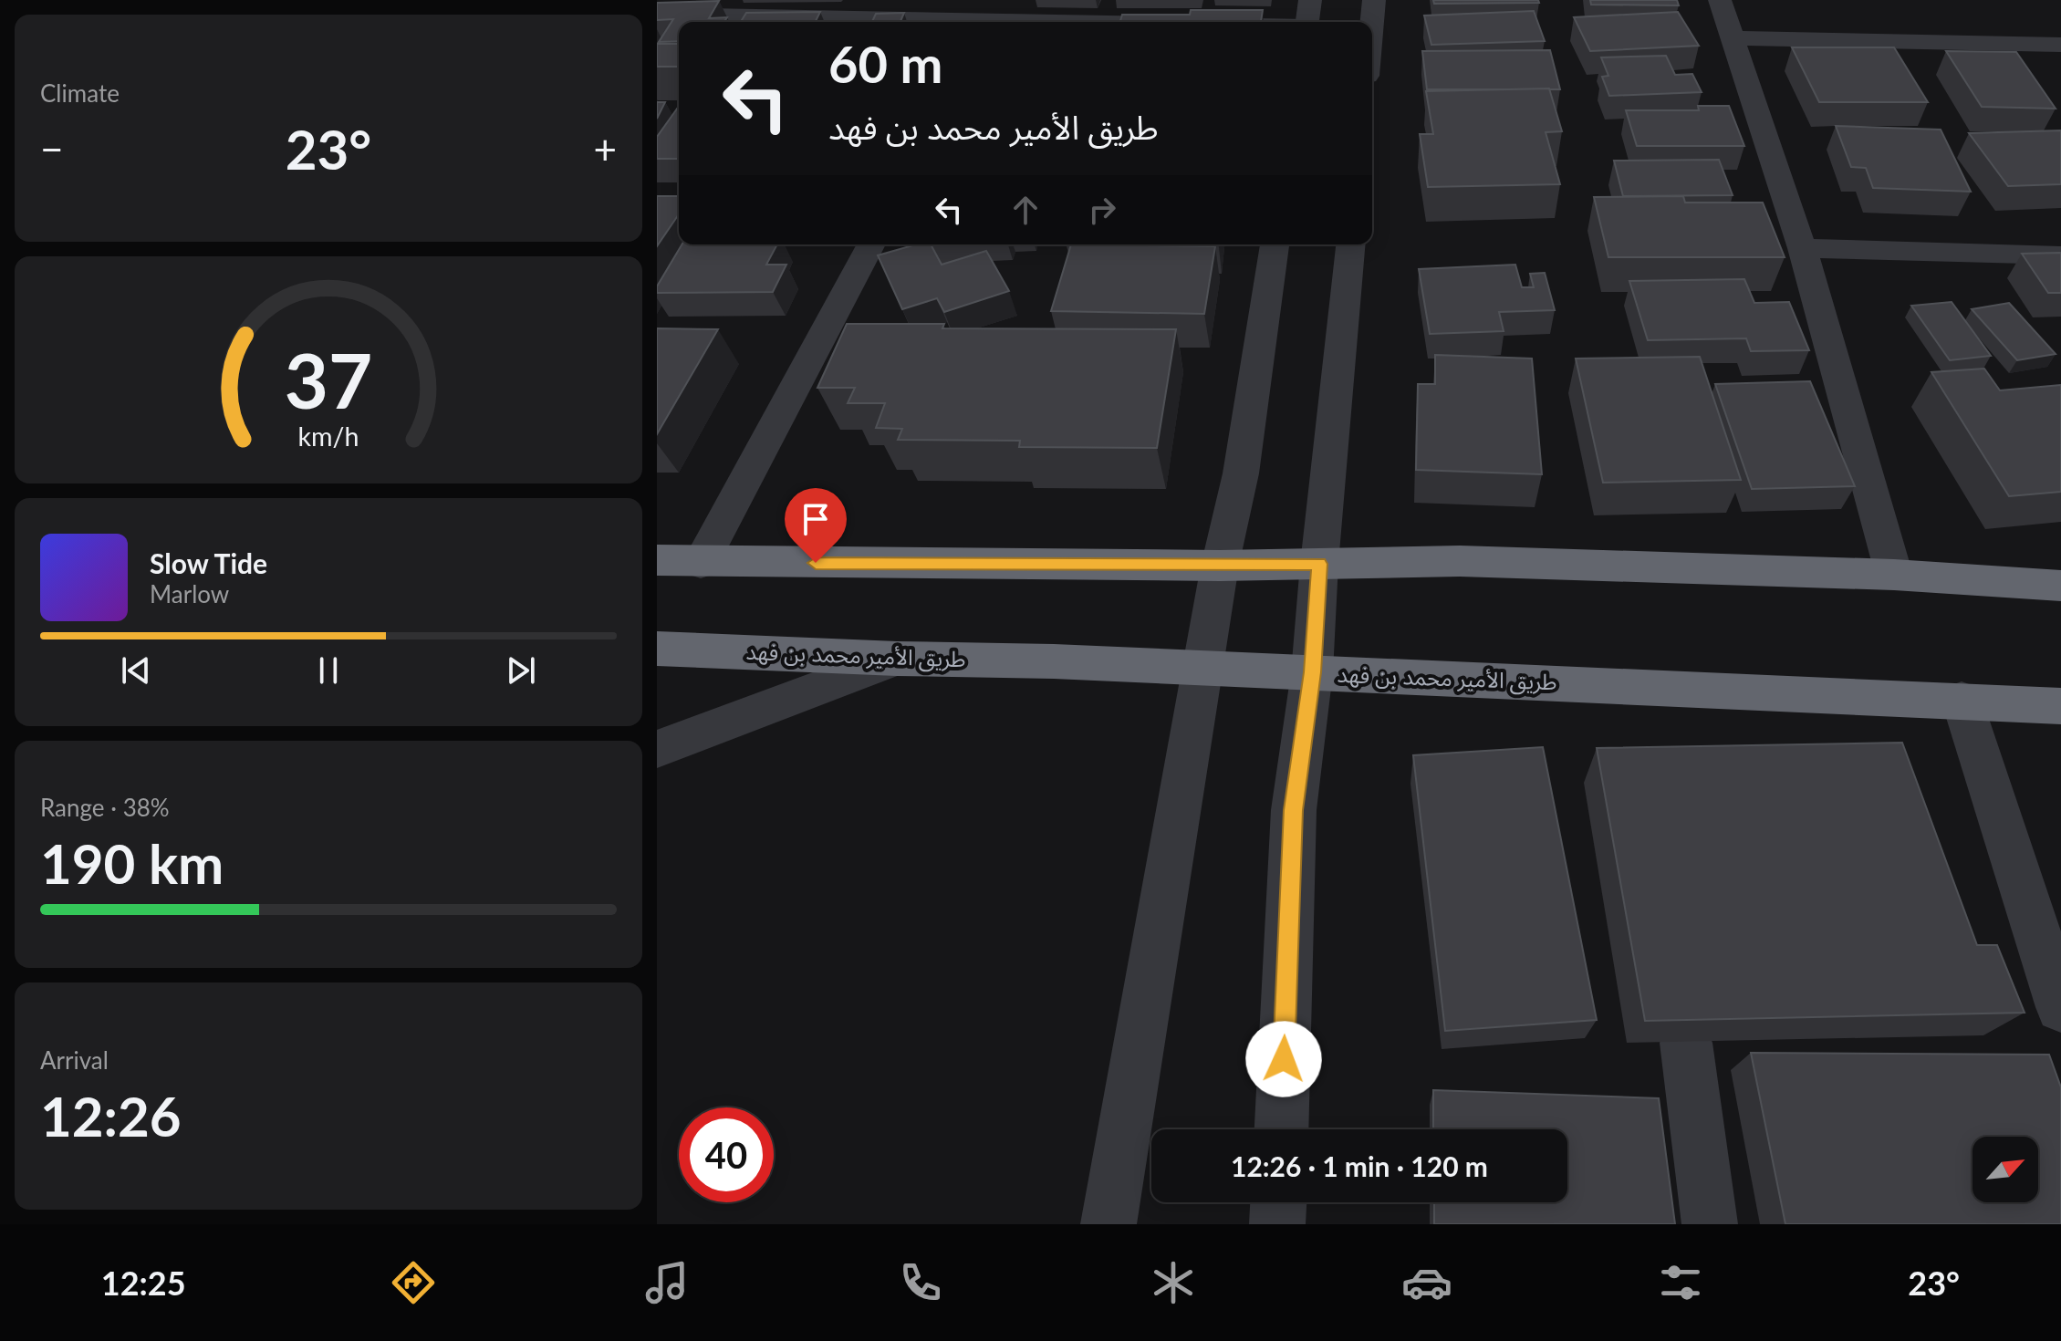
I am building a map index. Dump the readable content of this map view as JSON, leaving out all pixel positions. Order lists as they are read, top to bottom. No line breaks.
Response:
{"streets":{"highway":["طريق الأمير محمد بن فهد"]},"north":"top right","page":{"tile":["Climate",["Range · 38%","190 km"],["Arrival","12:26"]],"turn":["60 m","طريق الأمير محمد بن فهد"],"heat":["−","23°","+"],"song":["Slow Tide","Marlow"],"limit":"40","trip":"12:26 · 1 min · 120 m","tabs":["12:25","23°"],"gauge":["37","km/h"]}}
